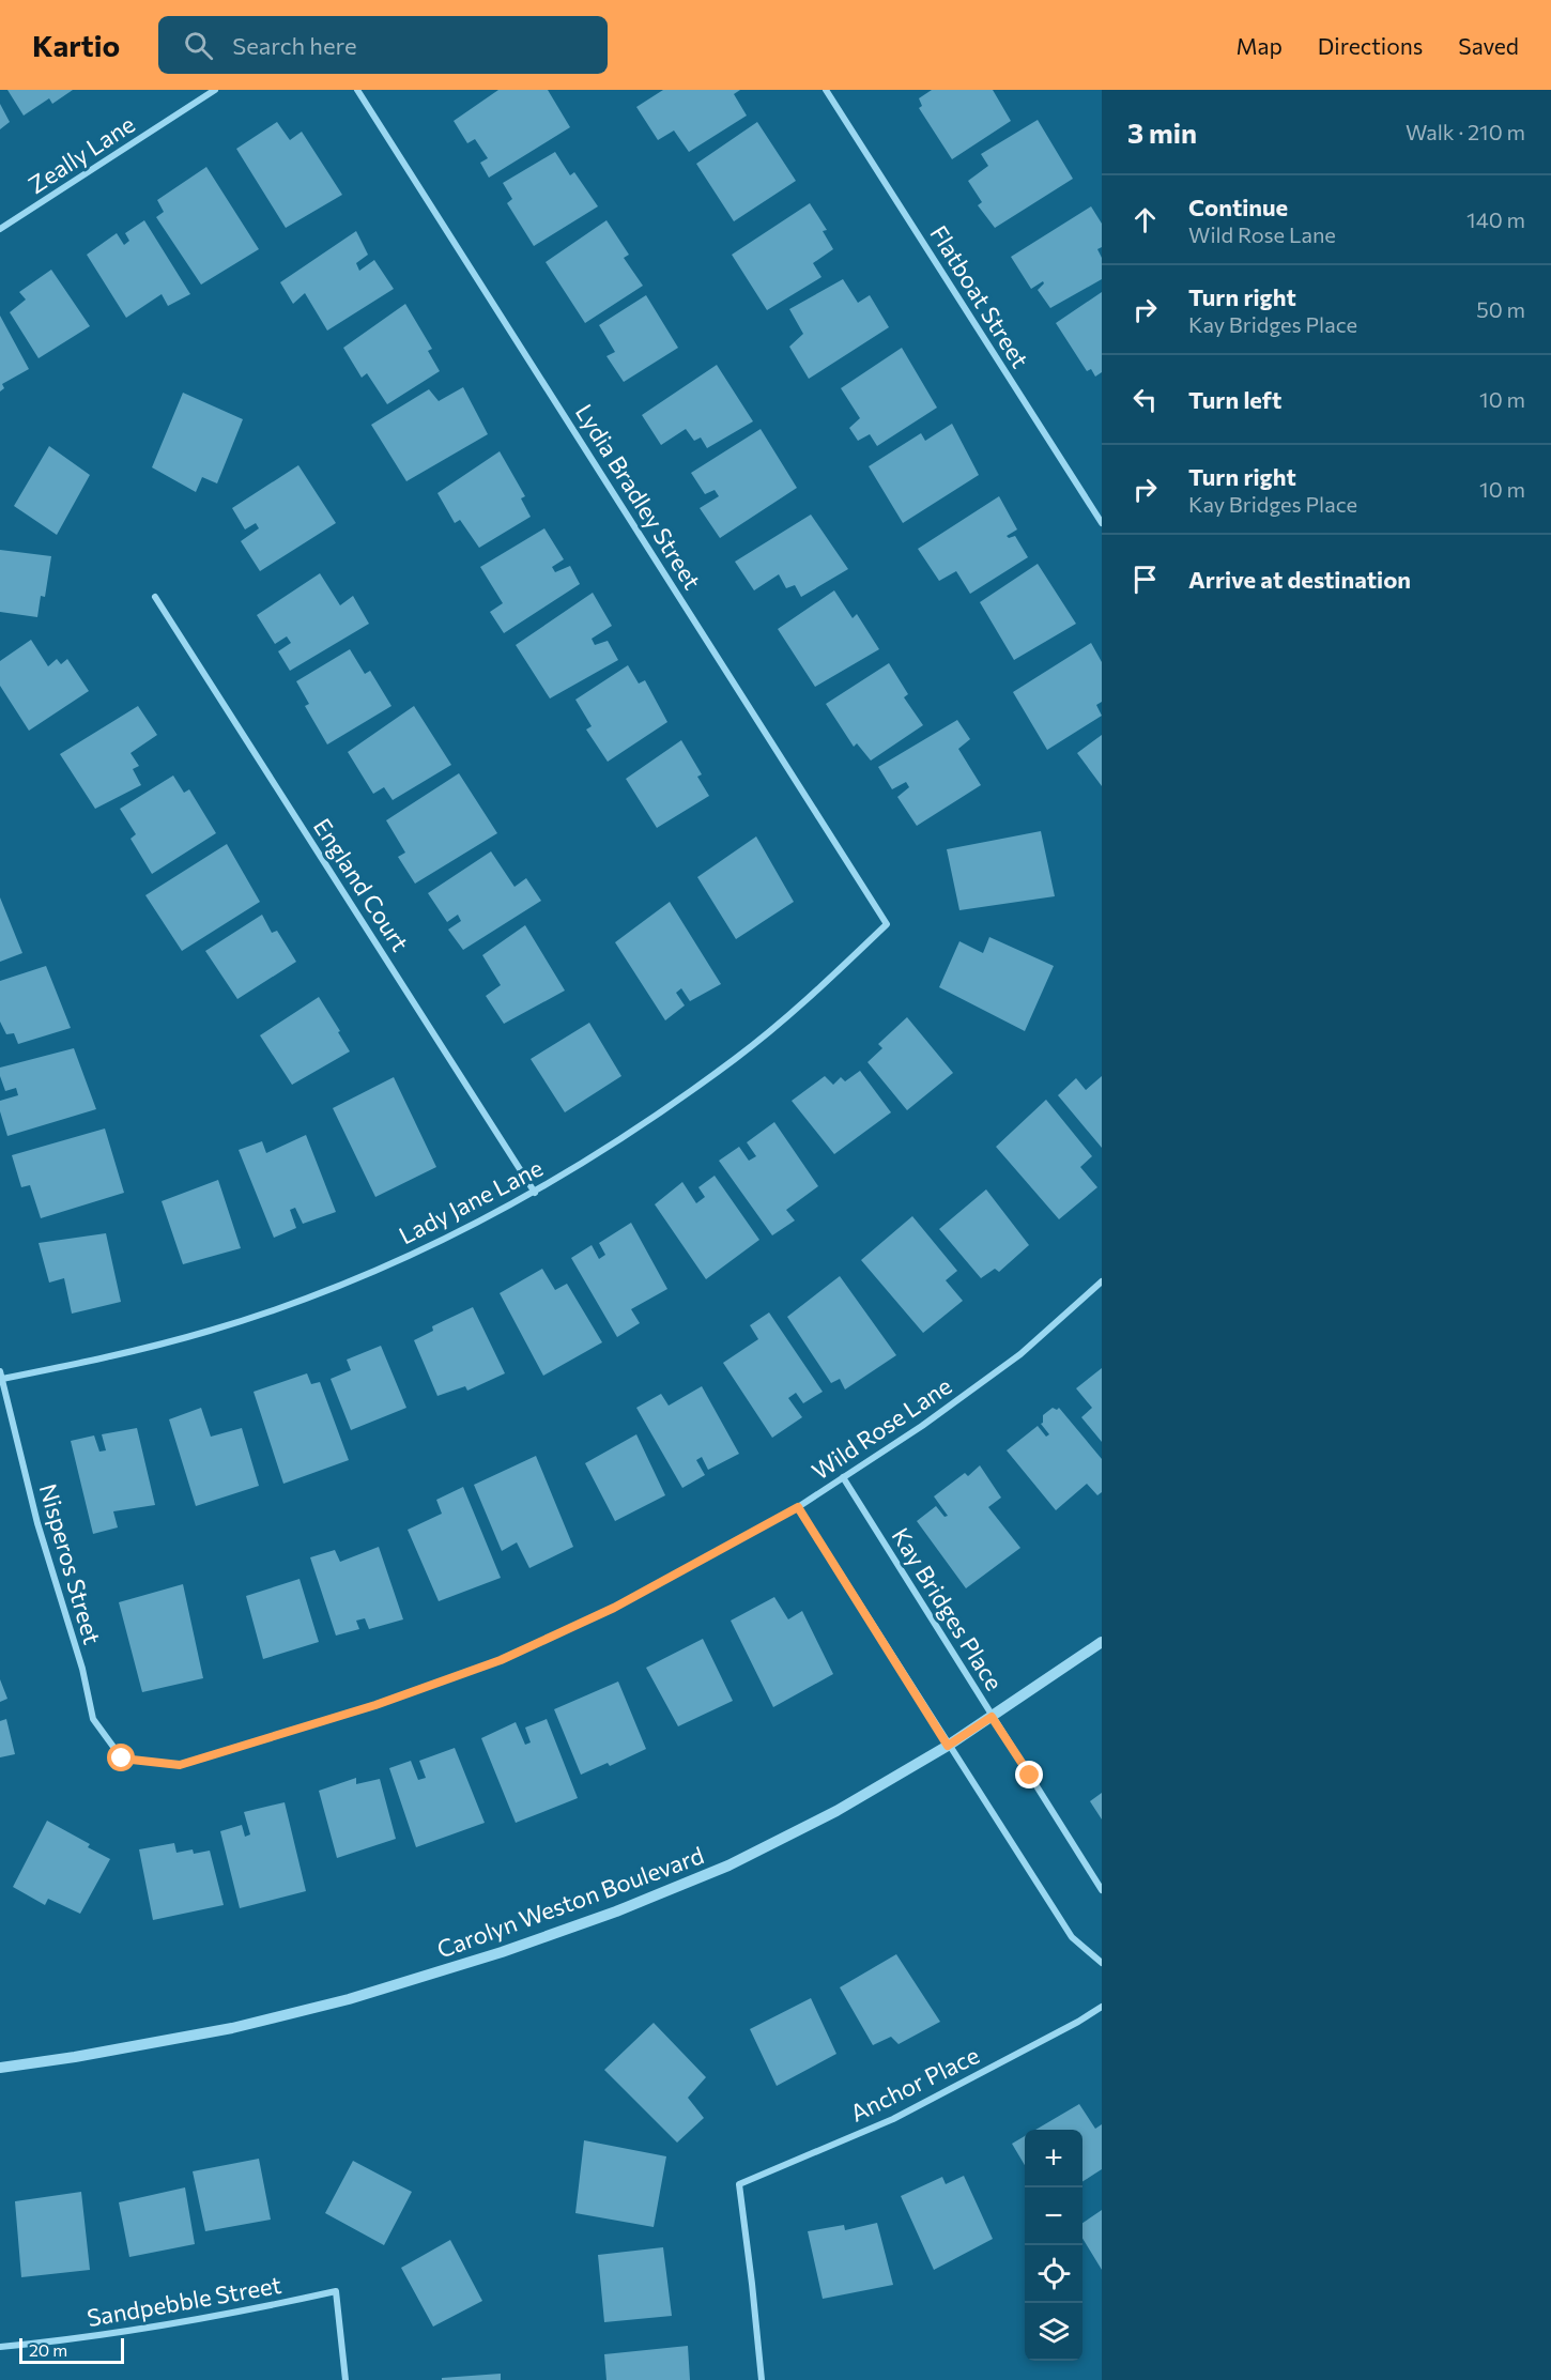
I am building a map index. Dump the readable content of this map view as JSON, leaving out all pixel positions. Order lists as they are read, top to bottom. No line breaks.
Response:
{"streets":{"street":["Zeally Lane","Flatboat Street","Lydia Bradley Street","England Court","Lady Jane Lane","Wild Rose Lane","Nisperos Street","Kay Bridges Place","Carolyn Weston Boulevard","Anchor Place","Sandpebble Street"]},"crossings":[["Lydia Bradley Street","Lady Jane Lane"],["England Court","Lady Jane Lane"],["Lady Jane Lane","Nisperos Street"],["Wild Rose Lane","Nisperos Street"],["Wild Rose Lane","Kay Bridges Place"],["Kay Bridges Place","Carolyn Weston Boulevard"]],"scale_bar":"20 m","page":{"header":"Kartio","search":"Search here","nav":["Map","Directions","Saved"],"heading":["3 min","Walk · 210 m"],"list":[["Continue","Wild Rose Lane","140 m"],["Turn right","Kay Bridges Place","50 m"],["Turn left","10 m"],["Turn right","Kay Bridges Place","10 m"],"Arrive at destination"],"map_buttons":["+","−"],"scale":"20 m"}}
